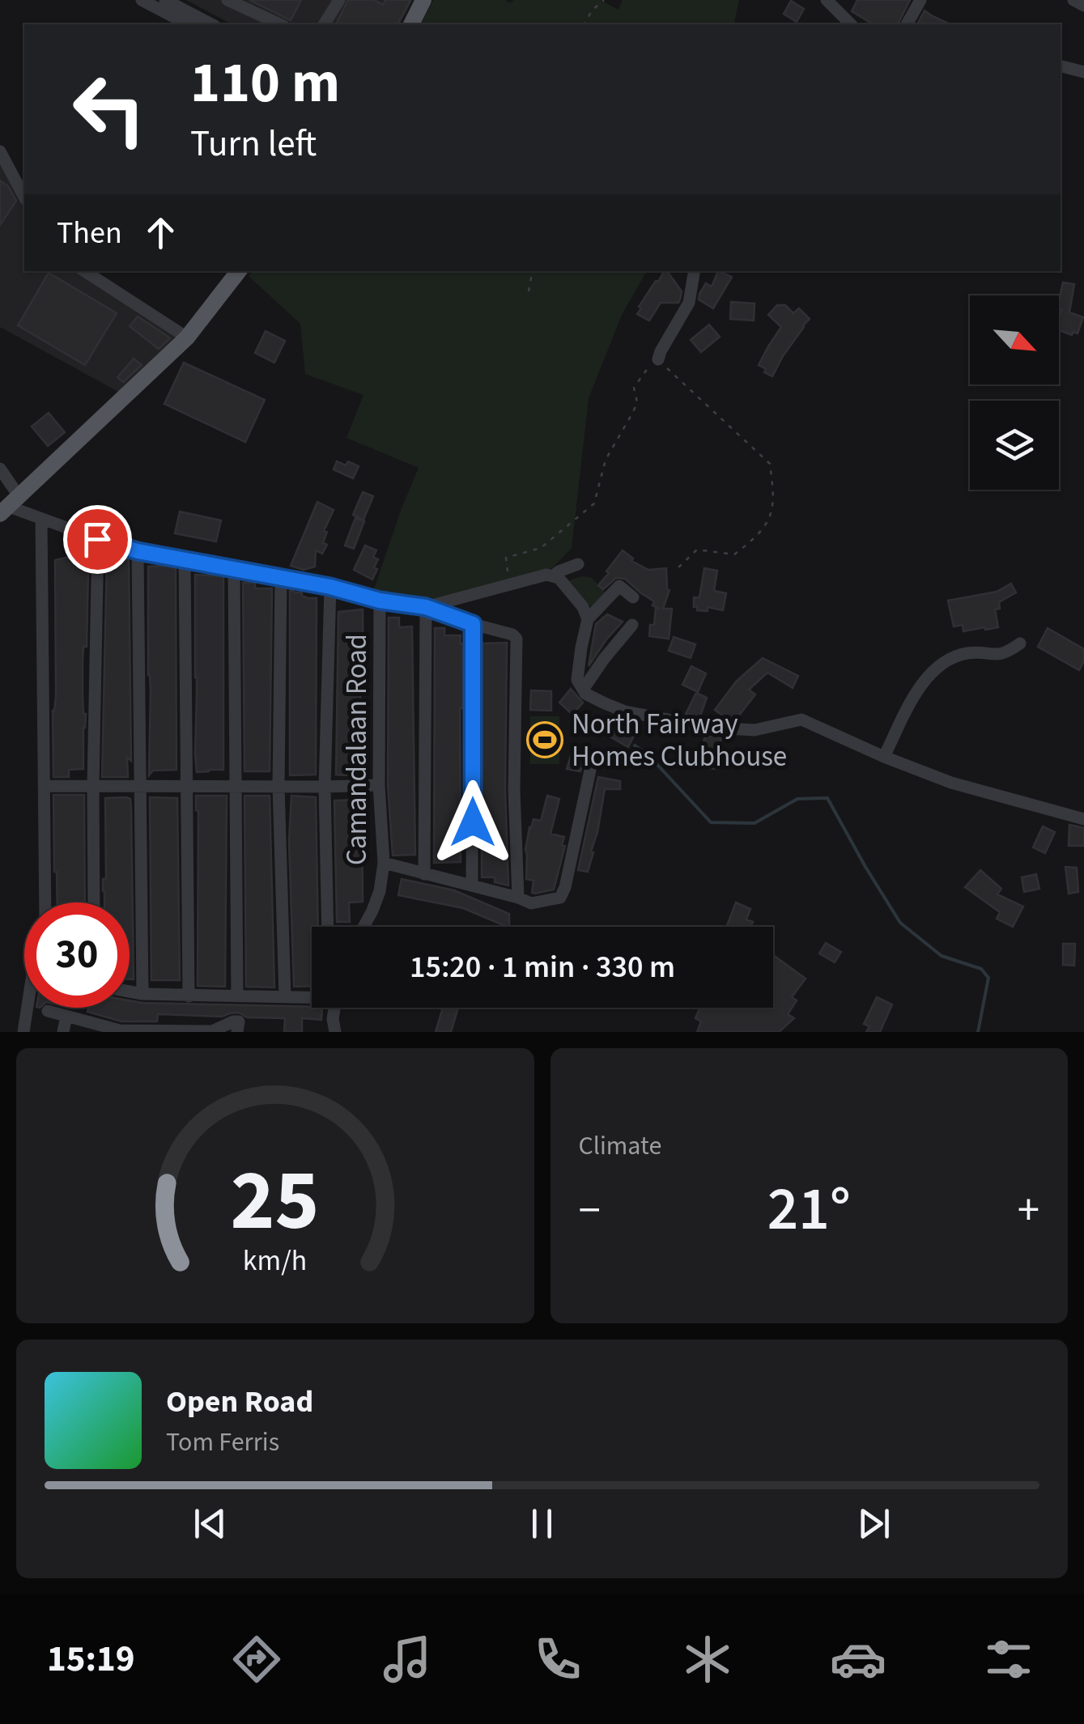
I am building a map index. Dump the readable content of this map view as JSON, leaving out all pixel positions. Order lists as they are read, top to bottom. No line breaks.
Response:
{"streets":{"street":["Camandalaan Road"]},"places":{"sports":["North Fairway Homes Clubhouse"]},"north":"bottom right","page":{"turn":["110 m","Turn left"],"then":"Then","limit":"30","trip":"15:20 · 1 min · 330 m","tile":"Climate","heat":["−","21°","+"],"song":["Open Road","Tom Ferris"],"tabs":"15:19","gauge":["25","km/h"]}}
